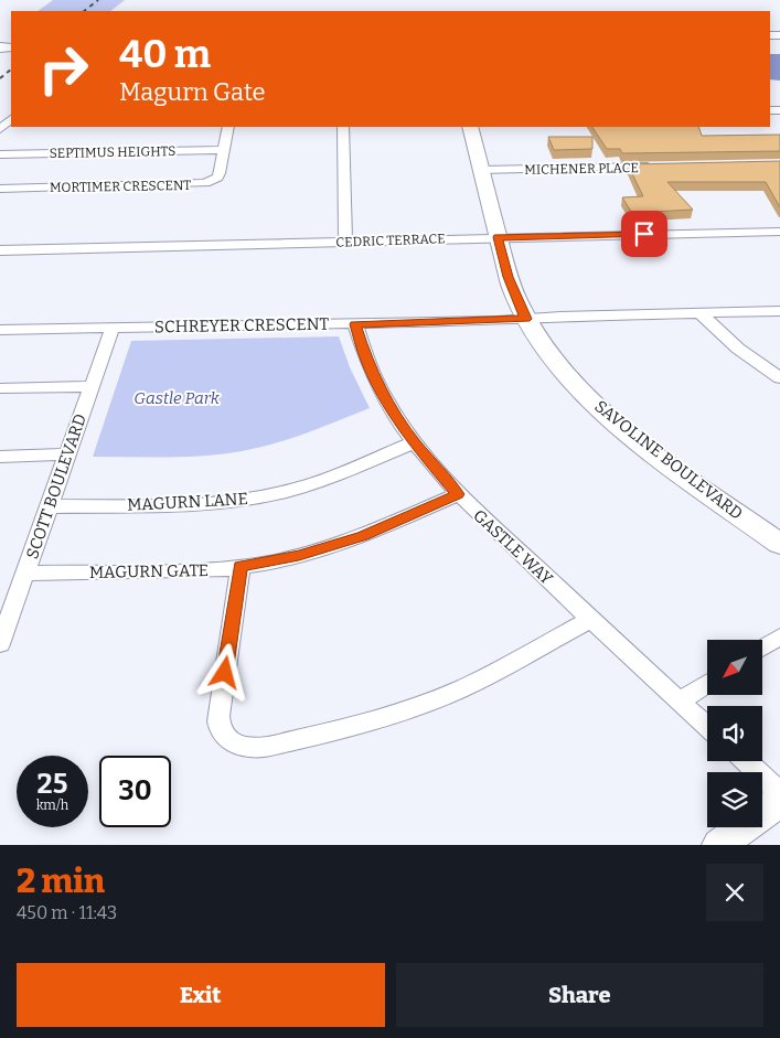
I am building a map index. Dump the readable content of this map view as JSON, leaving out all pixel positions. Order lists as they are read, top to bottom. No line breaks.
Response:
{"streets":{"street":["SEPTIMUS HEIGHTS","MICHENER PLACE","MORTIMER CRESCENT","CEDRIC TERRACE","SCHREYER CRESCENT","SAVOLINE BOULEVARD","SCOTT BOULEVARD","MAGURN LANE","GASTLE WAY","MAGURN GATE"]},"crossings":[["SEPTIMUS HEIGHTS","MORTIMER CRESCENT"],["MICHENER PLACE","SAVOLINE BOULEVARD"],["CEDRIC TERRACE","SAVOLINE BOULEVARD"],["SCHREYER CRESCENT","SAVOLINE BOULEVARD"],["SCHREYER CRESCENT","SCOTT BOULEVARD"],["SCHREYER CRESCENT","GASTLE WAY"],["SCOTT BOULEVARD","MAGURN LANE"],["SCOTT BOULEVARD","MAGURN GATE"],["MAGURN LANE","GASTLE WAY"],["GASTLE WAY","MAGURN GATE"]],"parks":["Gastle Park"],"north":"bottom left","page":{"turn":["40 m","Magurn Gate"],"speed":"25 km/h","limit":"30","heading":["2 min","450 m · 11:43"],"buttons":["Exit","Share"]}}
